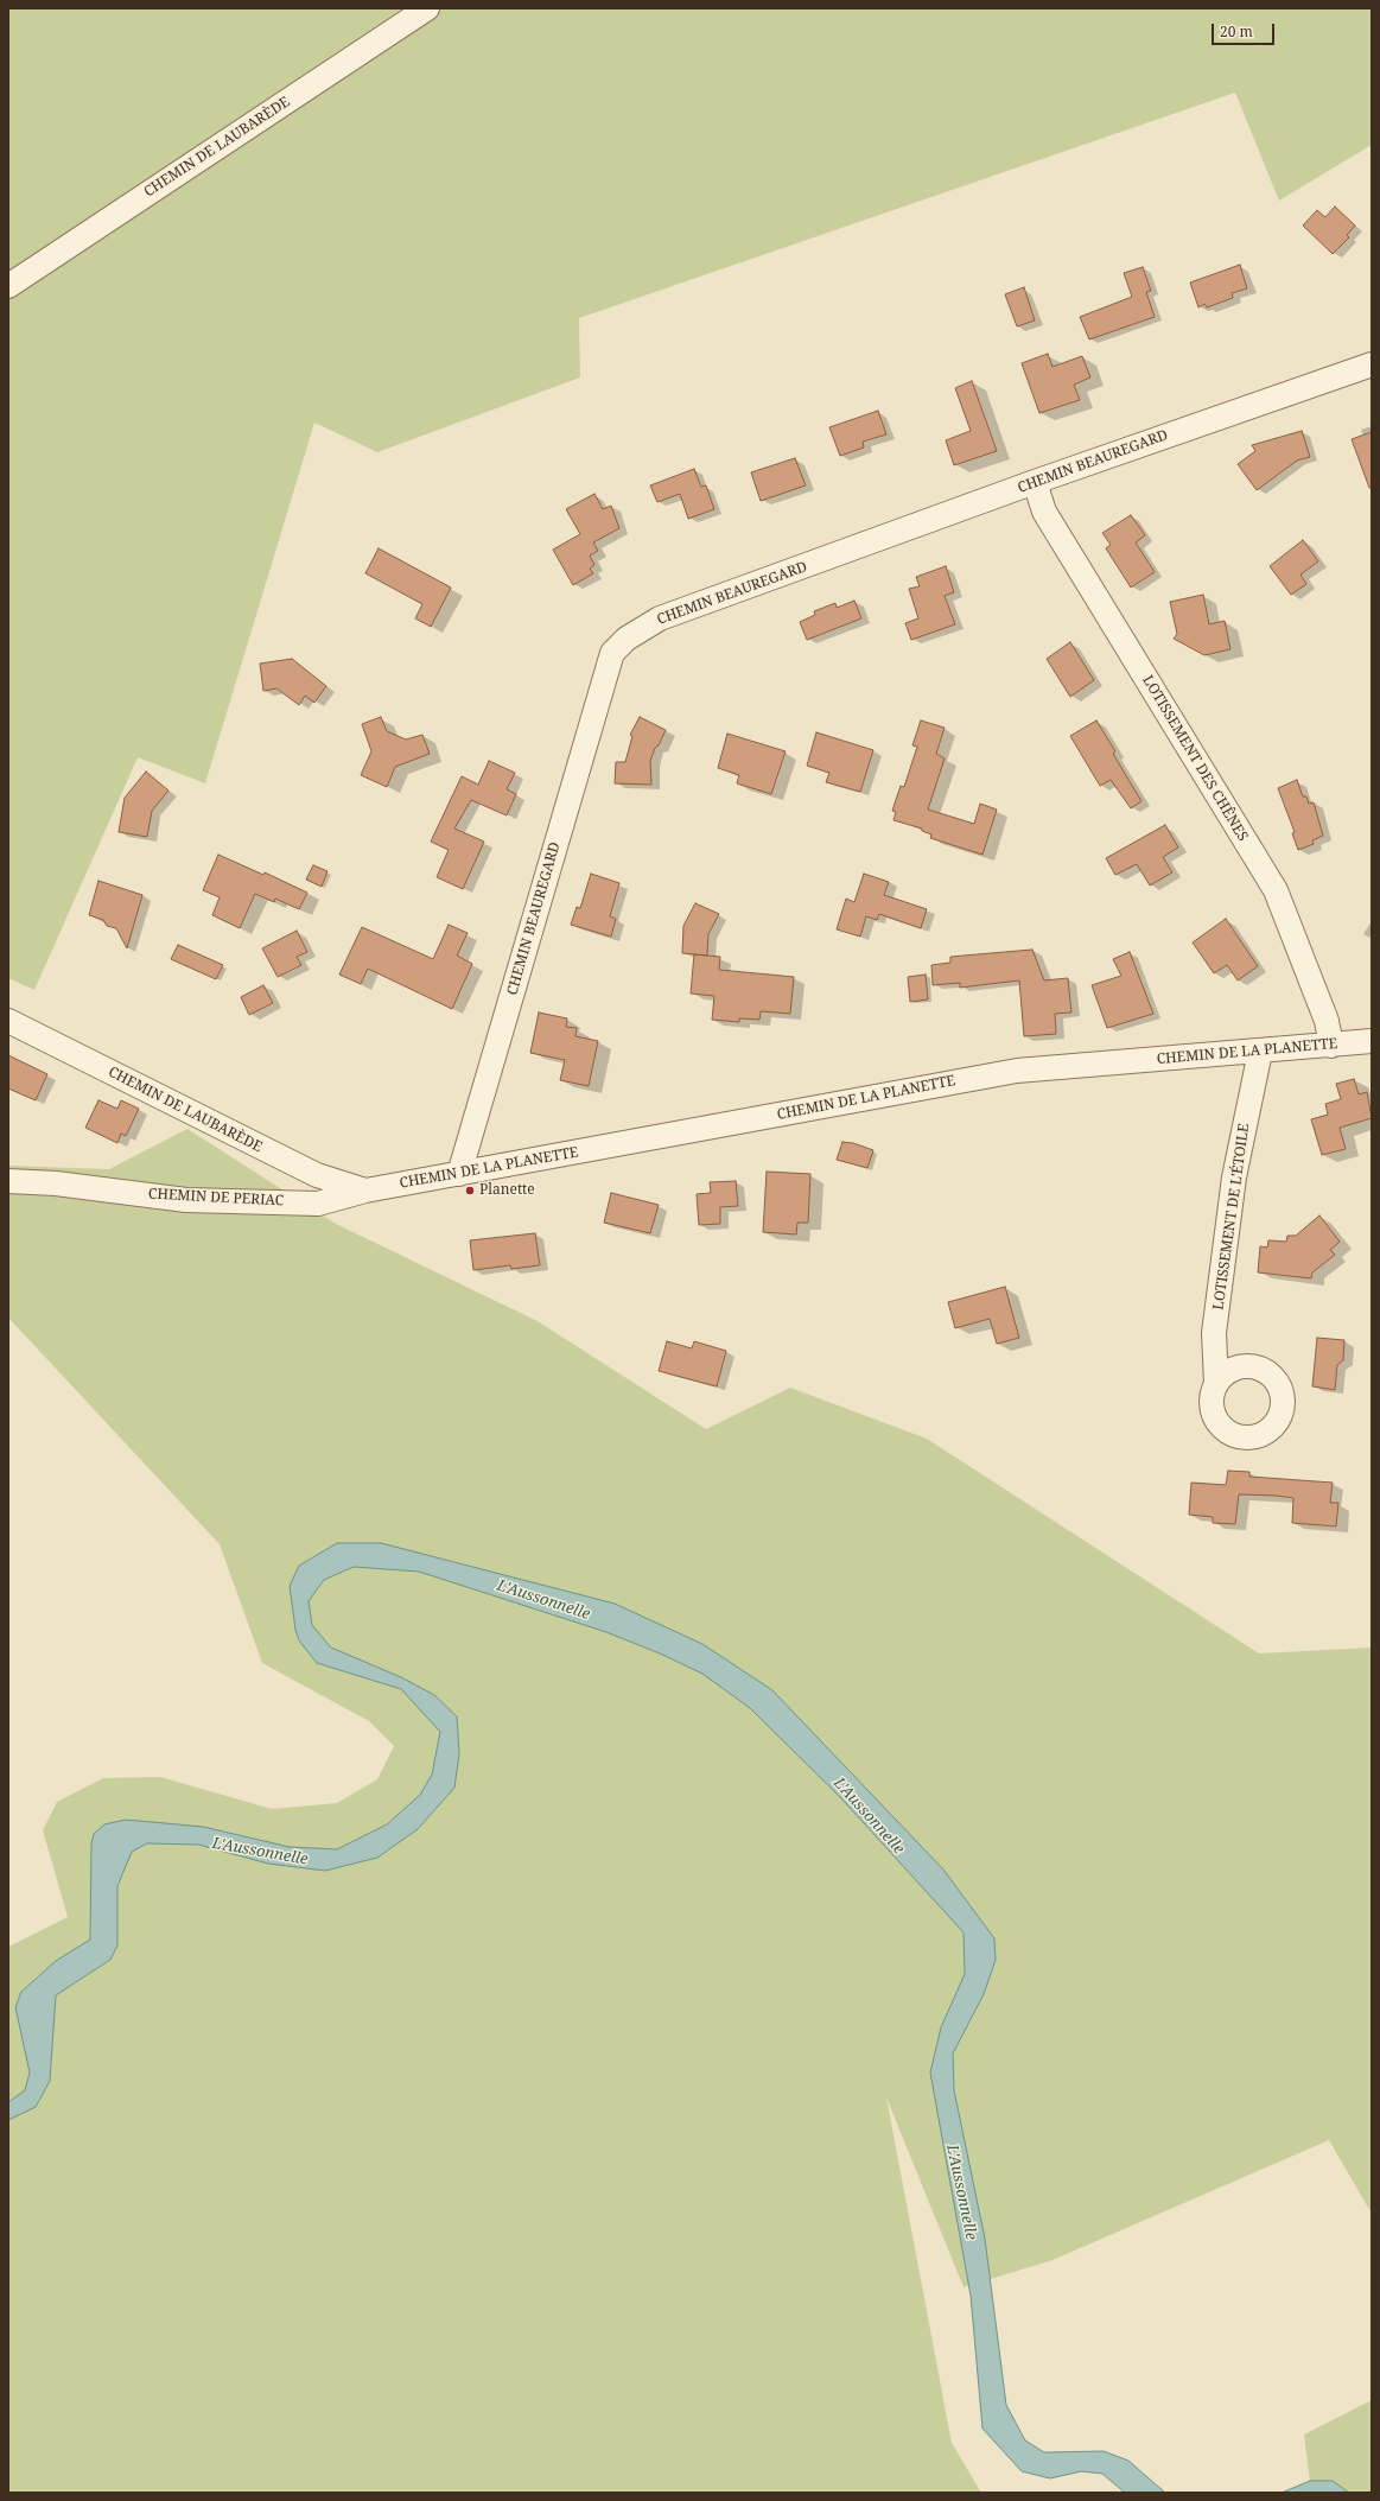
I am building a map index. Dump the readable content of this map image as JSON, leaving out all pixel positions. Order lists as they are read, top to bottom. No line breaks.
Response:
{"streets":{"street":["CHEMIN DE LAUBARÈDE","CHEMIN BEAUREGARD","LOTISSEMENT DES CHÊNES","CHEMIN DE LA PLANETTE","CHEMIN DE PERIAC","LOTISSEMENT DE L'ÉTOILE"]},"crossings":[["CHEMIN DE LAUBARÈDE","CHEMIN DE LA PLANETTE"],["CHEMIN DE LAUBARÈDE","CHEMIN DE PERIAC"],["CHEMIN BEAUREGARD","LOTISSEMENT DES CHÊNES"],["CHEMIN BEAUREGARD","CHEMIN DE LA PLANETTE"],["LOTISSEMENT DES CHÊNES","CHEMIN DE LA PLANETTE"],["CHEMIN DE LA PLANETTE","CHEMIN DE PERIAC"],["CHEMIN DE LA PLANETTE","LOTISSEMENT DE L'ÉTOILE"]],"water":["L'Aussonnelle"],"places":["Planette"],"scale_bar":"20 m"}
